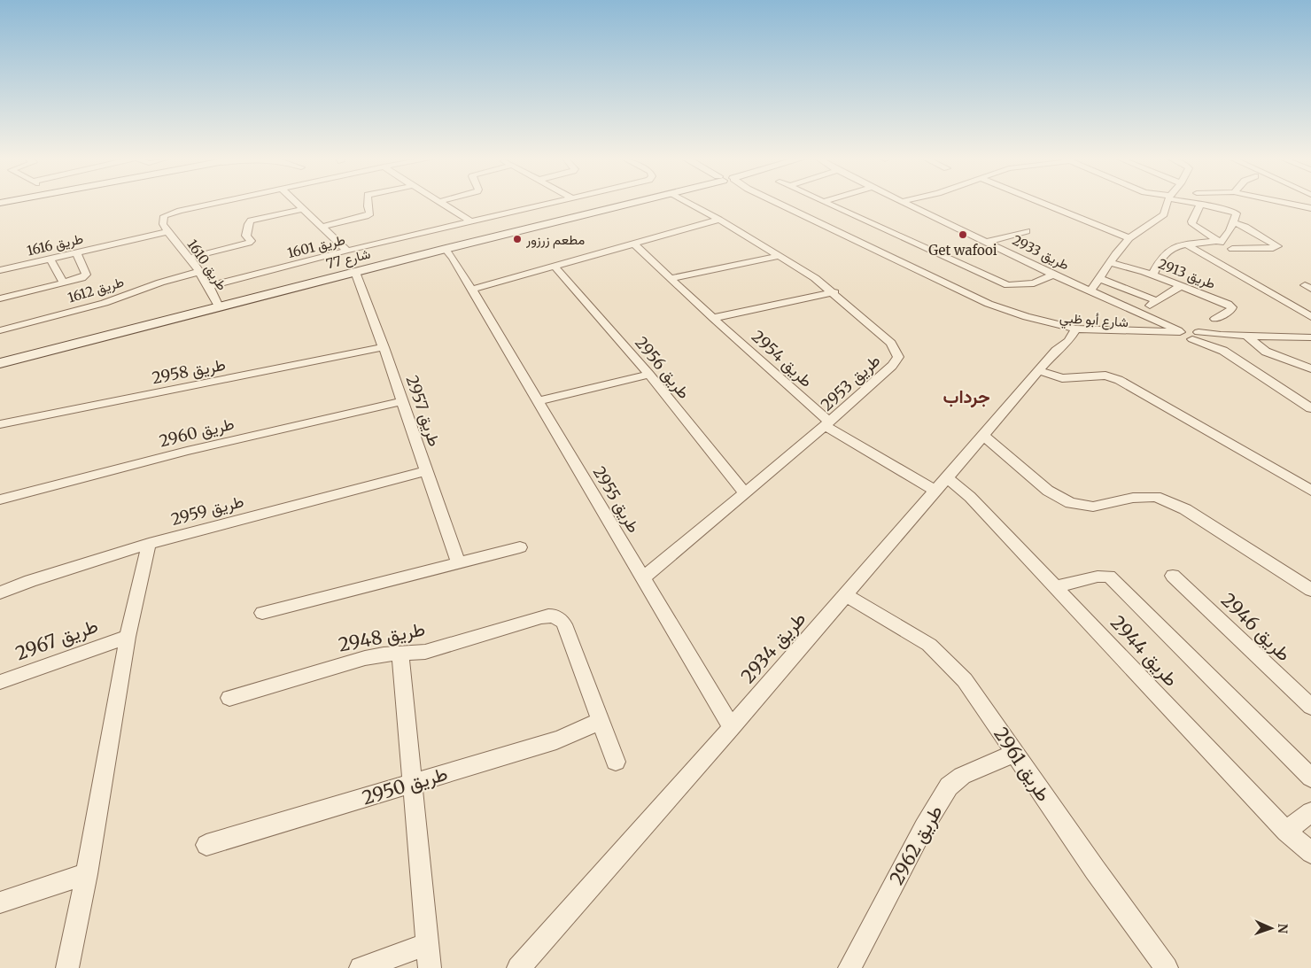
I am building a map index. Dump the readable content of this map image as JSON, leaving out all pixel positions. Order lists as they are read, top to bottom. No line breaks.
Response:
{"streets":{"street":["طريق 1616","طريق 1601","طريق 2933","شارع 77","طريق 1610","طريق 2913","طريق 1612","شارع أبو ظبي","طريق 2954","طريق 2956","طريق 2958","طريق 2953","طريق 2957","طريق 2960","طريق 2955","طريق 2959","طريق 2946","طريق 2948","طريق 2967","طريق 2934","طريق 2944","طريق 2961","طريق 2950","طريق 2962"]},"crossings":[["طريق 1616","طريق 1610"],["طريق 1601","طريق 1610"],["طريق 2933","شارع أبو ظبي"],["شارع 77","طريق 1610"],["شارع 77","طريق 2957"],["شارع 77","طريق 2955"],["طريق 1610","طريق 1612"],["شارع أبو ظبي","طريق 2934"],["طريق 2954","طريق 2953"],["طريق 2954","طريق 2934"],["طريق 2956","طريق 2953"],["طريق 2958","طريق 2957"],["طريق 2953","طريق 2955"],["طريق 2957","طريق 2960"],["طريق 2957","طريق 2959"],["طريق 2955","طريق 2934"],["طريق 2948","طريق 2950"],["طريق 2934","طريق 2944"],["طريق 2934","طريق 2961"],["طريق 2961","طريق 2962"]],"districts":["جرداب"],"places":["Get wafooi","مطعم زرزور"],"north":"right"}
